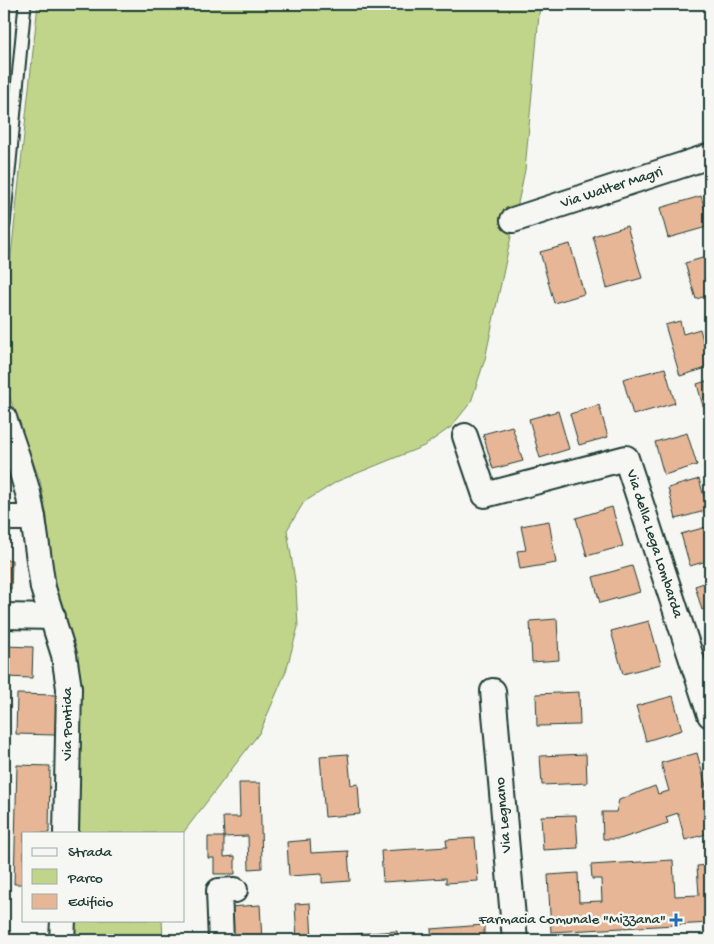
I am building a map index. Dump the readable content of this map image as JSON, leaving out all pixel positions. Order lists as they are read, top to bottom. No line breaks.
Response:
{"streets":{"street":["Via Walter Magri","Via della Lega Lombarda","Via Pontida","Via Legnano"]},"places":{"health":["Farmacia Comunale \"Mizzana\""]},"legend":["Strada","Parco","Edificio"]}
